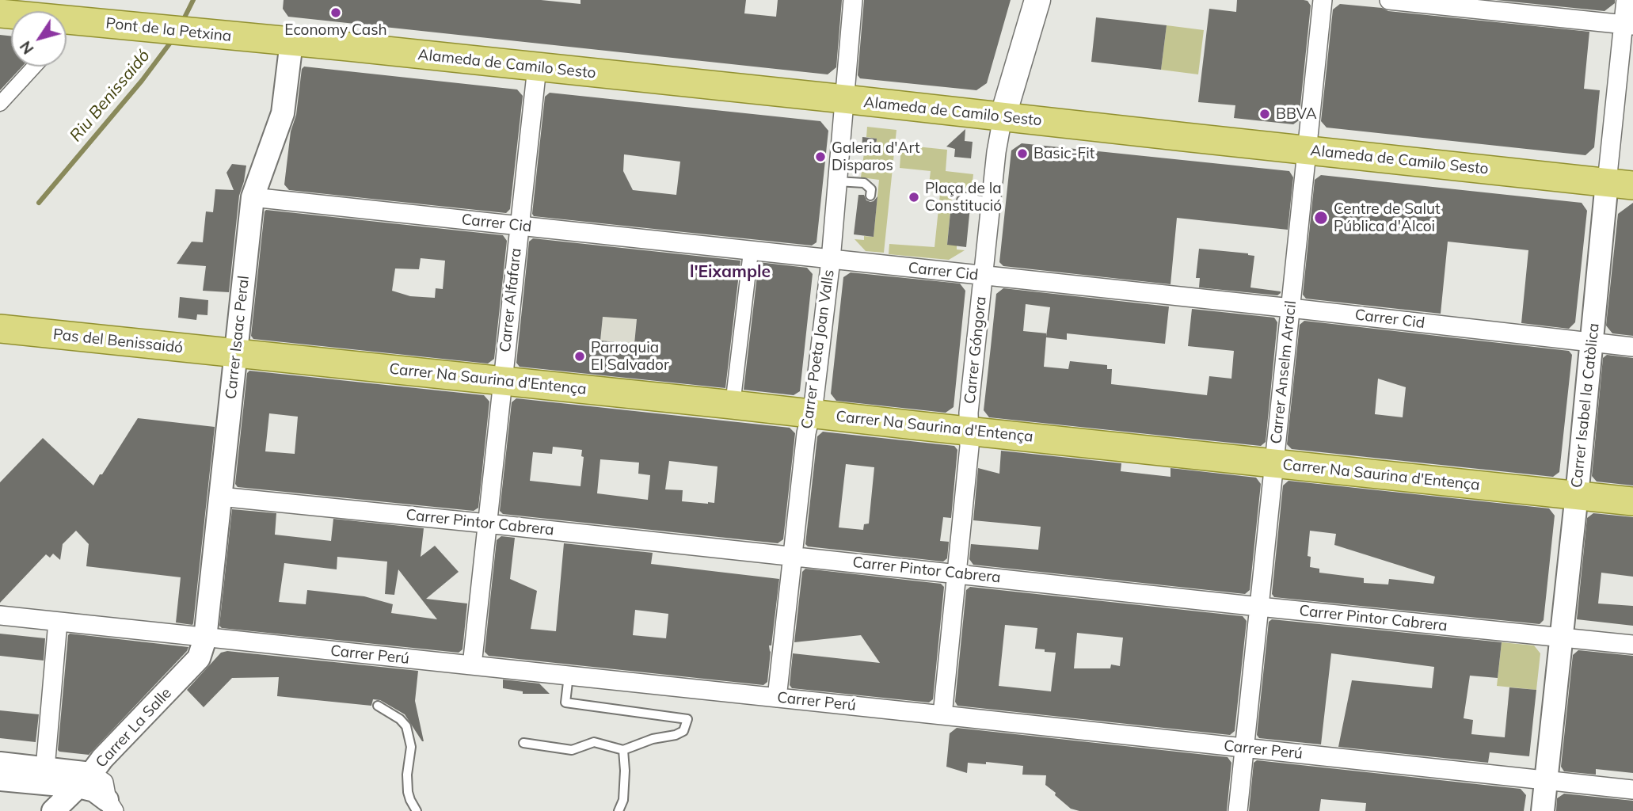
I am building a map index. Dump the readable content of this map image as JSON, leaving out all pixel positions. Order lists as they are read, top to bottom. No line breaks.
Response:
{"streets":{"main road":["Pont de la Petxina","Alameda de Camilo Sesto","Pas del Benissaidó","Carrer Na Saurina d'Entença"],"street":["Carrer Cid","Carrer Alfafara","Carrer Isaac Peral","Carrer Poeta Joan Valls","Carrer Góngora","Carrer Anselm Aracil","Carrer Isabel la Catòlica","Carrer Pintor Cabrera","Carrer Perú","Carrer La Salle"]},"crossings":[["Pont de la Petxina","Alameda de Camilo Sesto"],["Pont de la Petxina","Carrer Isaac Peral"],["Alameda de Camilo Sesto","Carrer Alfafara"],["Alameda de Camilo Sesto","Carrer Isaac Peral"],["Alameda de Camilo Sesto","Carrer Poeta Joan Valls"],["Alameda de Camilo Sesto","Carrer Góngora"],["Alameda de Camilo Sesto","Carrer Anselm Aracil"],["Alameda de Camilo Sesto","Carrer Isabel la Catòlica"],["Carrer Cid","Carrer Alfafara"],["Carrer Cid","Carrer Isaac Peral"],["Carrer Cid","Carrer Poeta Joan Valls"],["Carrer Cid","Carrer Góngora"],["Carrer Cid","Carrer Anselm Aracil"],["Carrer Cid","Carrer Isabel la Catòlica"],["Carrer Alfafara","Carrer Na Saurina d'Entença"],["Carrer Alfafara","Carrer Pintor Cabrera"],["Carrer Alfafara","Carrer Perú"],["Carrer Isaac Peral","Pas del Benissaidó"],["Carrer Isaac Peral","Carrer Na Saurina d'Entença"],["Carrer Isaac Peral","Carrer Pintor Cabrera"],["Carrer Isaac Peral","Carrer Perú"],["Carrer Isaac Peral","Carrer La Salle"],["Pas del Benissaidó","Carrer Na Saurina d'Entença"],["Carrer Poeta Joan Valls","Carrer Na Saurina d'Entença"],["Carrer Poeta Joan Valls","Carrer Pintor Cabrera"],["Carrer Poeta Joan Valls","Carrer Perú"],["Carrer Góngora","Carrer Na Saurina d'Entença"],["Carrer Góngora","Carrer Pintor Cabrera"],["Carrer Góngora","Carrer Perú"],["Carrer Anselm Aracil","Carrer Na Saurina d'Entença"],["Carrer Anselm Aracil","Carrer Pintor Cabrera"],["Carrer Anselm Aracil","Carrer Perú"],["Carrer Na Saurina d'Entença","Carrer Isabel la Catòlica"],["Carrer Isabel la Catòlica","Carrer Pintor Cabrera"],["Carrer Isabel la Catòlica","Carrer Perú"],["Carrer Perú","Carrer La Salle"]],"districts":["l'Eixample"],"water":["Riu Benissaidó"],"places":["Economy Cash","BBVA","Basic-Fit","Galeria d'Art Disparos","Plaça de la Constitució","Centre de Salut Pública d'Alcoi","Parroquia El Salvador"],"north":"bottom left"}
